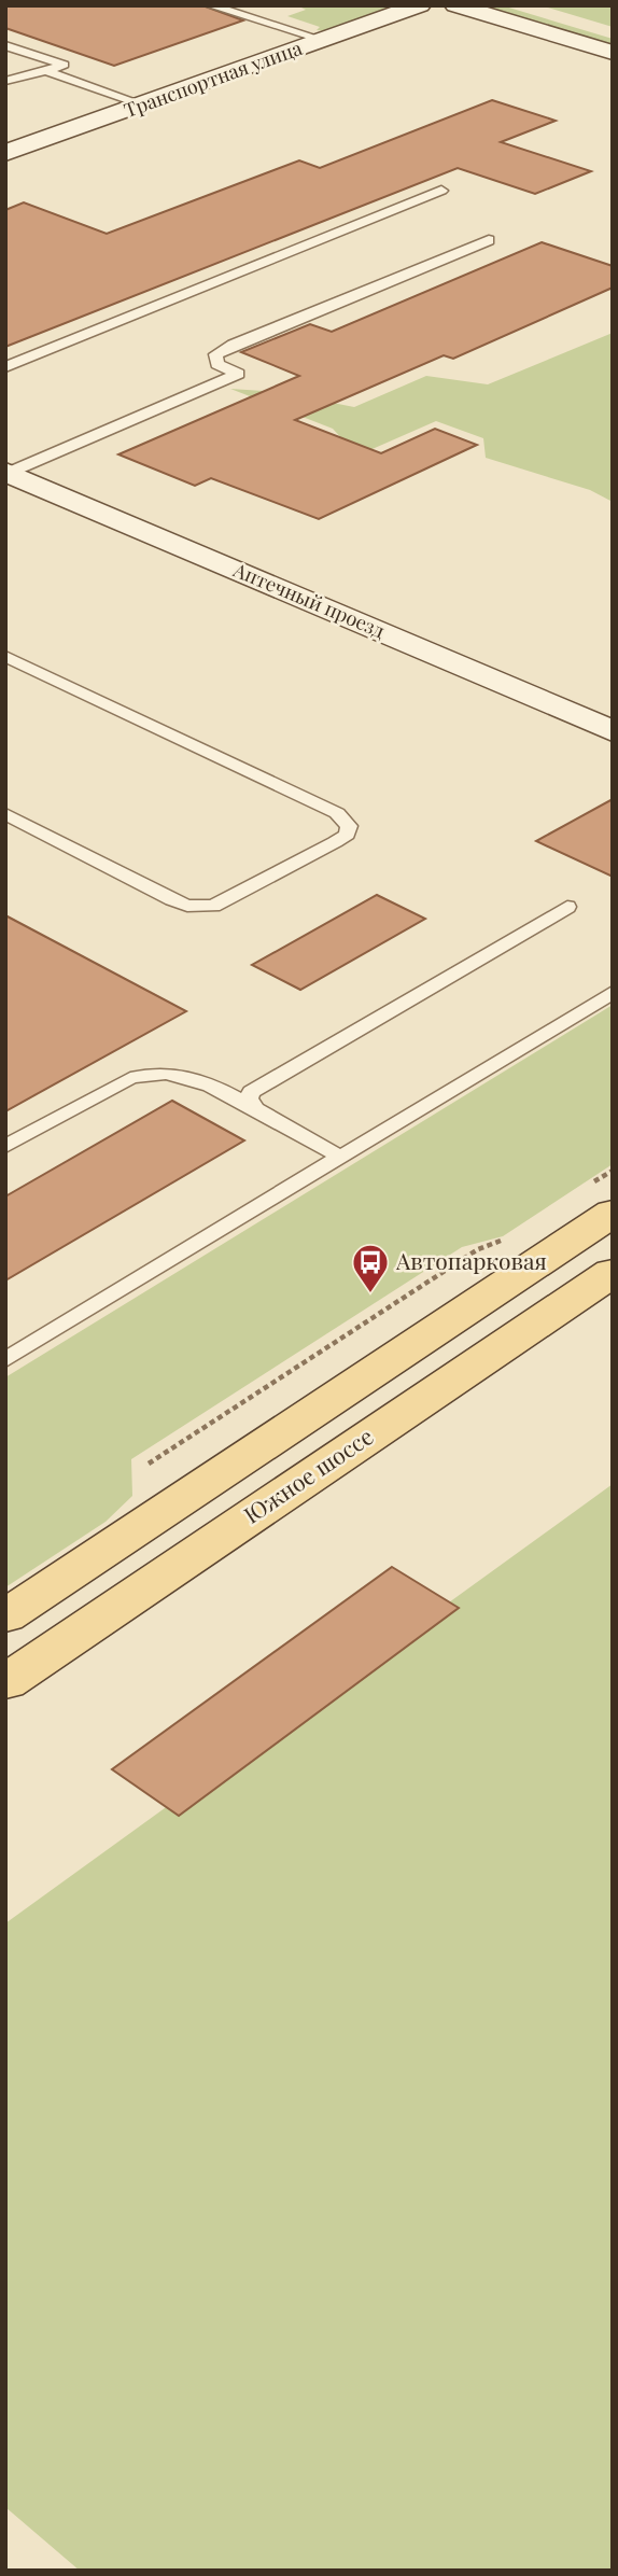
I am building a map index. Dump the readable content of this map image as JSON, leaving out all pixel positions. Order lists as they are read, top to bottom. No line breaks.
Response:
{"streets":{"main road":["Южное шоссе"],"street":["Транспортная улица","Аптечный проезд"]},"places":{"bus stop":["Автопарковая"]}}
